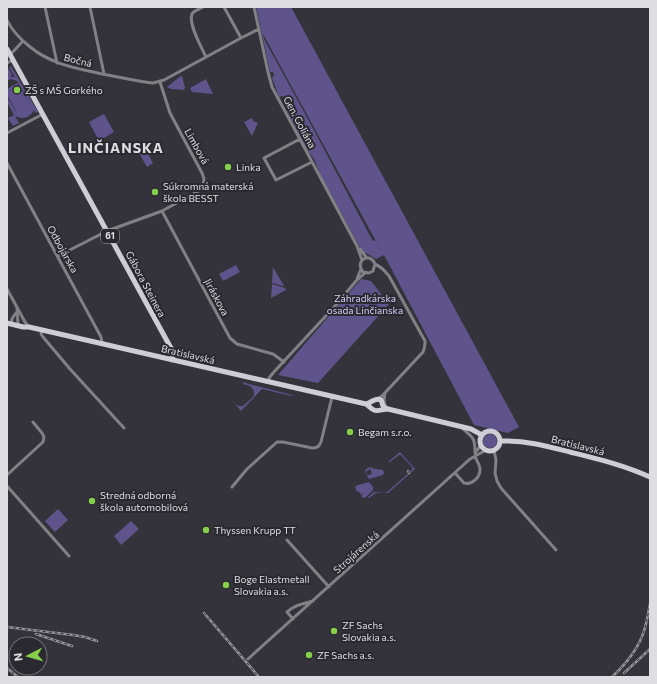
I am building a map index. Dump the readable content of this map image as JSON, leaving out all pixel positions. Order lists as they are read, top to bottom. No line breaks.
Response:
{"streets":{"main road":["61","Gábora Steinera","Bratislavská"],"street":["Bočná","Gen. Goliána","Limbová","Odbojárska","Jiráskova","Strojárenská"]},"crossings":[["Bočná","Limbová"],["Limbová","Odbojárska"],["Limbová","Gábora Steinera"],["Limbová","Jiráskova"],["Odbojárska","Bratislavská"],["Gábora Steinera","Bratislavská"]],"districts":["LINČIANSKA"],"parks":["Záhradkárska osada Linčianska"],"places":["ZŠ s MŠ Gorkého","Linka","Súkromná materská škola BESST","Begam s.r.o.","Stredná odborná škola automobilová","Thyssen Krupp TT","Boge Elastmetall Slovakia a.s.","ZF Sachs Slovakia a.s.","ZF Sachs a.s."],"north":"left"}
